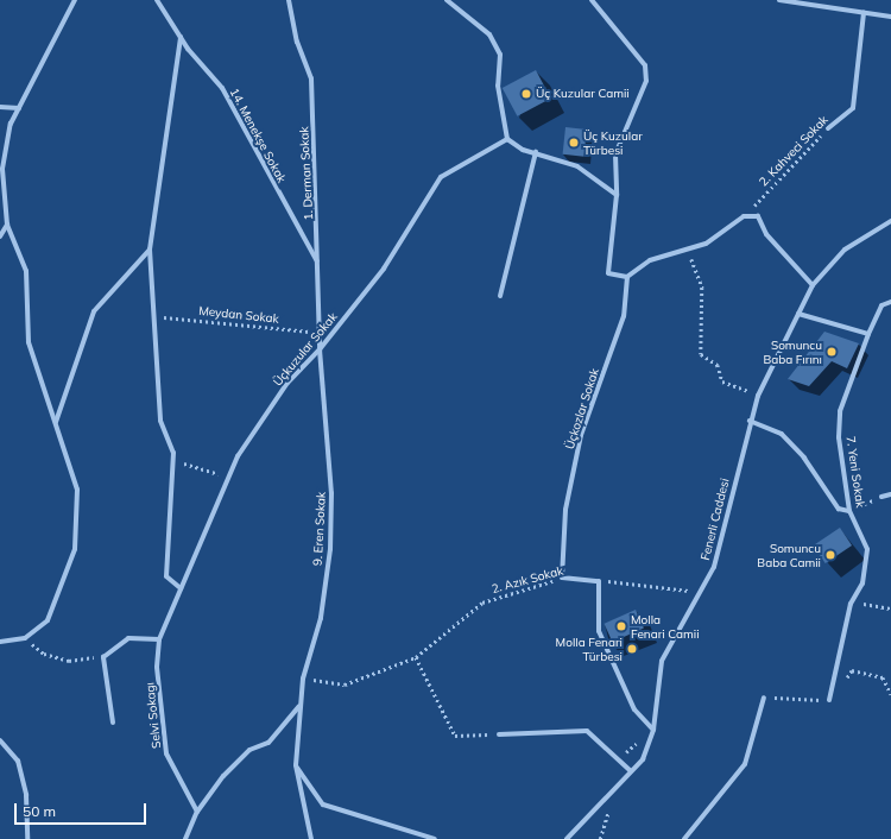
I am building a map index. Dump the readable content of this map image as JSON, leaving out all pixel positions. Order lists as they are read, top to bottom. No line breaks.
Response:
{"streets":{"street":["14. Menekşe Sokak","2. Kahveci Sokak","1. Derman Sokak","Üçkuzular Sokak","Üçkozlar Sokak","7. Yeni Sokak","Fenerli Caddesi","9. Eren Sokak","2. Azık Sokak","Selvi Sokagı"],"path":["Meydan Sokak"]},"crossings":[["14. Menekşe Sokak","1. Derman Sokak"],["1. Derman Sokak","Meydan Sokak"],["1. Derman Sokak","Üçkuzular Sokak"],["1. Derman Sokak","9. Eren Sokak"],["Üçkuzular Sokak","9. Eren Sokak"],["Üçkuzular Sokak","Selvi Sokagı"],["Üçkozlar Sokak","2. Azık Sokak"],["9. Eren Sokak","2. Azık Sokak"]],"places":["Üç Kuzular Camii","Üç Kuzular Türbesi","Somuncu Baba Fırını","Somuncu Baba Camii","Molla Fenari Camii","Molla Fenari Türbesi"],"scale_bar":"50 m"}
